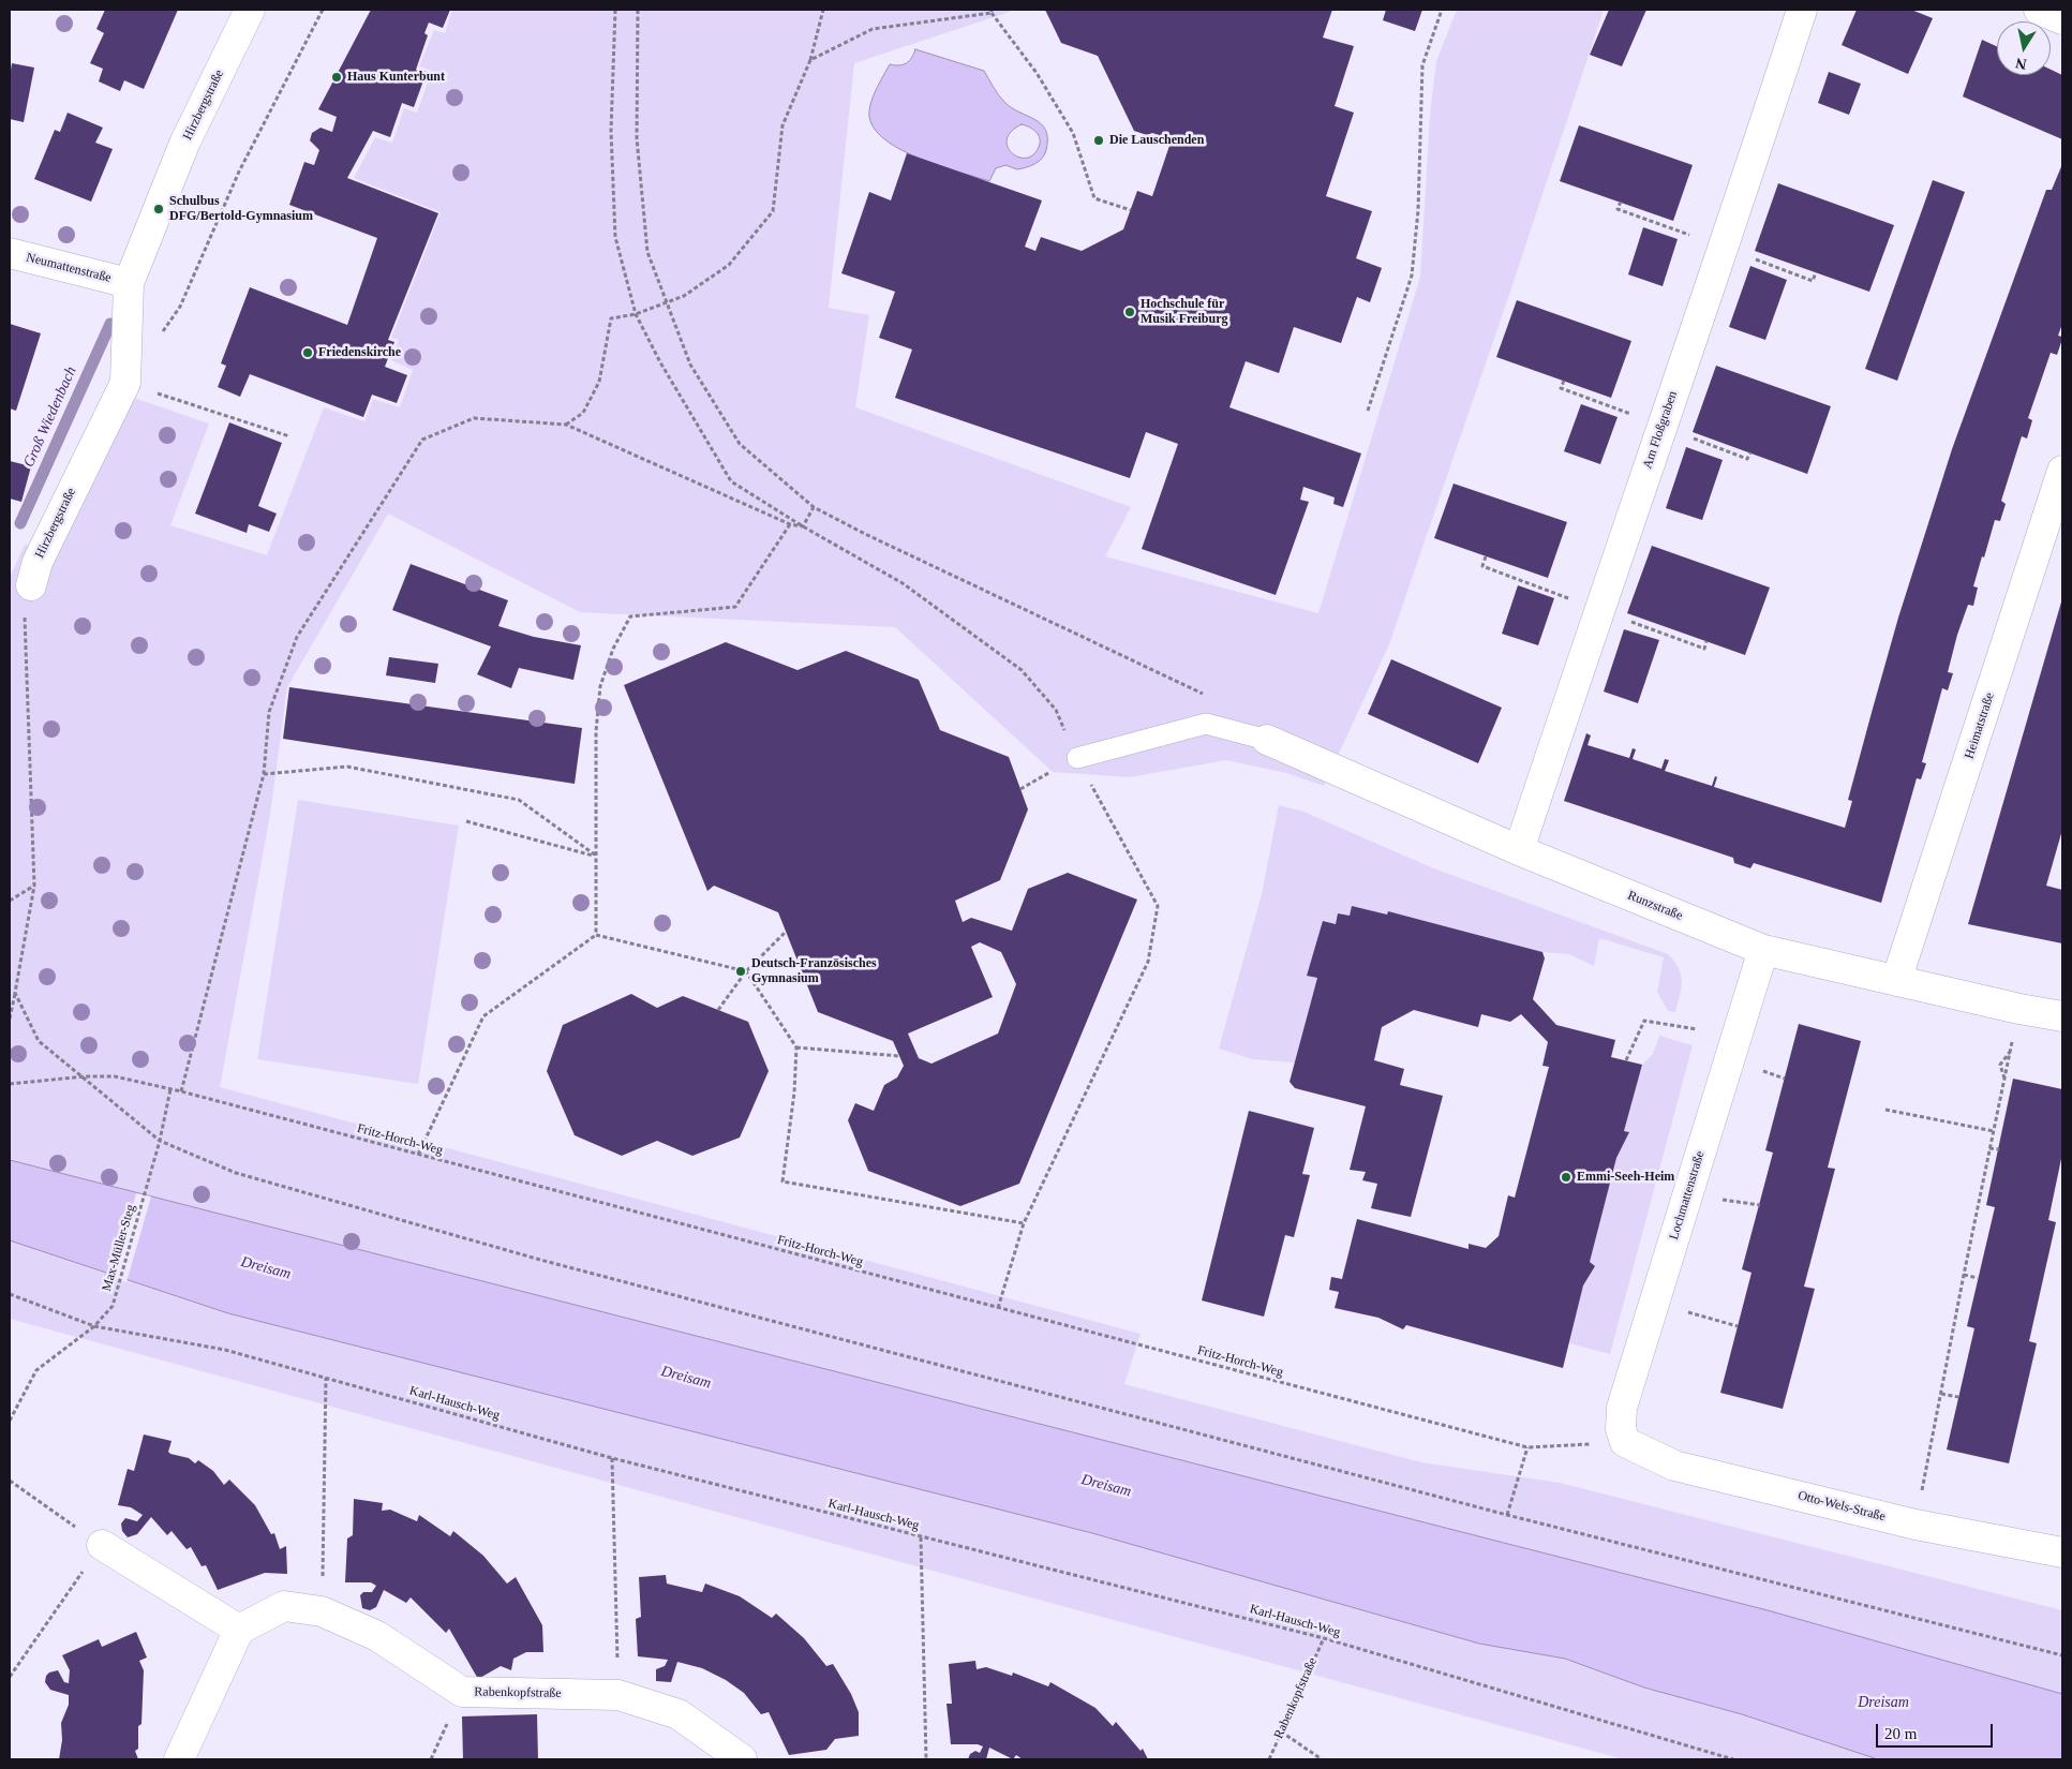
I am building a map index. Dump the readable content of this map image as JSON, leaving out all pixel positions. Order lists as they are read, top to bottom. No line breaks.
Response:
{"streets":{"street":["Hirzbergstraße","Neumattenstraße","Am Floßgraben","Heimatstraße","Runzstraße","Lochmattenstraße","Otto-Wels-Straße","Rabenkopfstraße"],"path":["Fritz-Horch-Weg","Max-Müller-Steg","Karl-Hausch-Weg"]},"crossings":[["Hirzbergstraße","Neumattenstraße"],["Am Floßgraben","Runzstraße"],["Heimatstraße","Runzstraße"],["Runzstraße","Lochmattenstraße"],["Fritz-Horch-Weg","Lochmattenstraße"],["Fritz-Horch-Weg","Max-Müller-Steg"],["Fritz-Horch-Weg","Otto-Wels-Straße"],["Lochmattenstraße","Otto-Wels-Straße"],["Max-Müller-Steg","Karl-Hausch-Weg"],["Karl-Hausch-Weg","Rabenkopfstraße"]],"water":["Groß Wiedenbach","Dreisam"],"places":["Haus Kunterbunt","Die Lauschenden","Schulbus DFG/Bertold-Gymnasium","Hochschule für Musik Freiburg","Friedenskirche","Deutsch-Französisches Gymnasium","Emmi-Seeh-Heim"],"scale_bar":"20 m","north":"bottom"}
